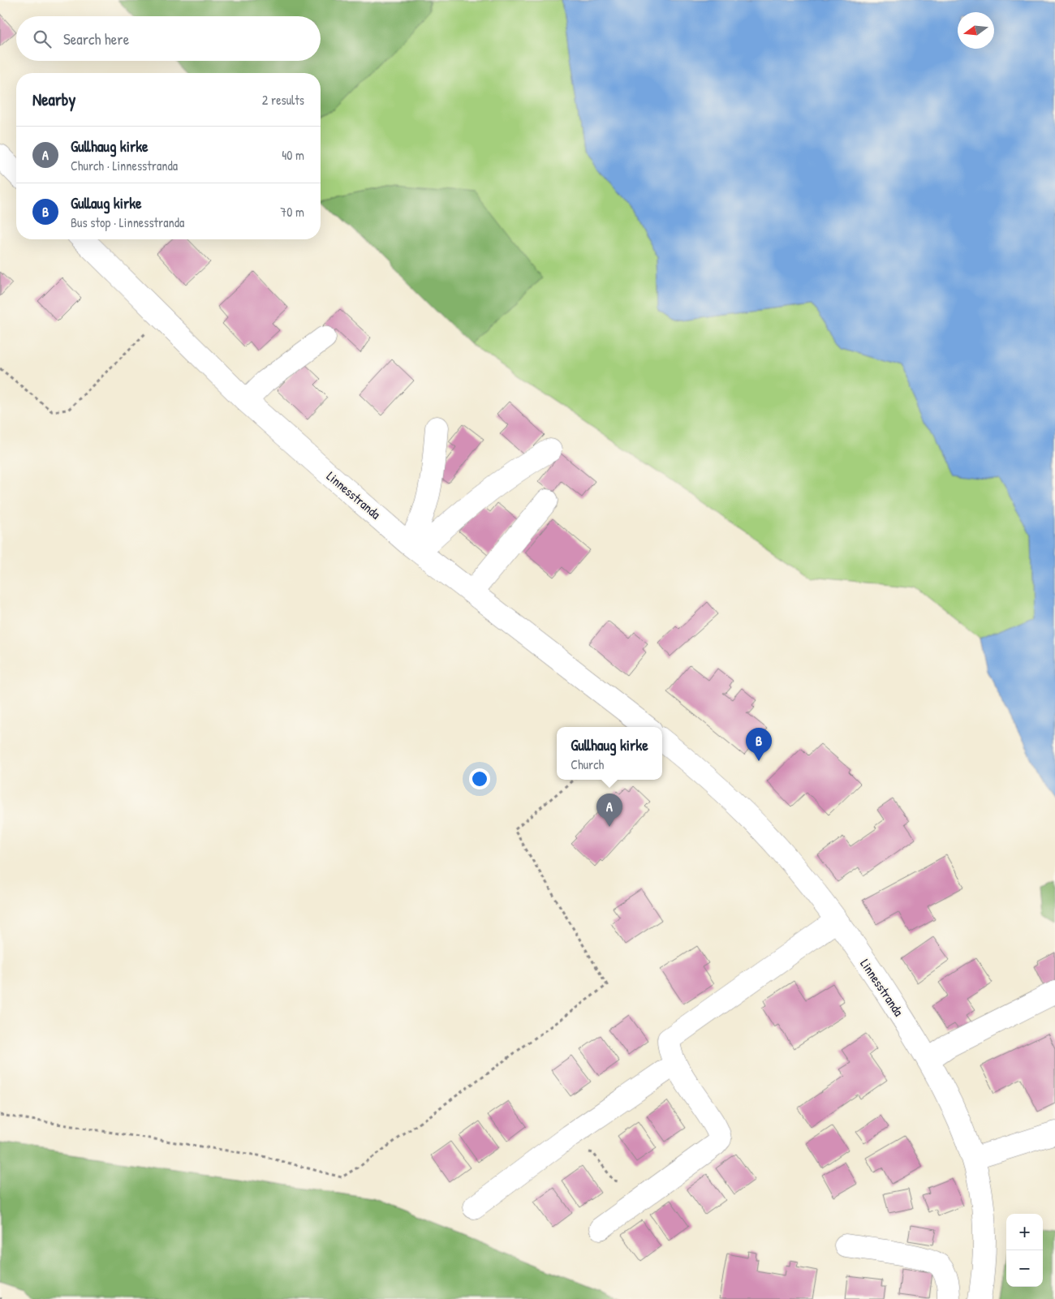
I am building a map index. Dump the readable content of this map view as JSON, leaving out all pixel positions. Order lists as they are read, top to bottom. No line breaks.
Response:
{"streets":{"street":["Linnesstranda"]},"north":"left","page":{"search":"Search here","heading":["Nearby","2 results"],"list":[{"mark":"A","name":"Gullhaug kirke","note":"Church · Linnesstranda","value":"40 m"},{"mark":"B","name":"Gullaug kirke","note":"Bus stop · Linnesstranda","value":"70 m"}],"popup":["Gullhaug kirke","Church"],"pins":["B","A"],"map_buttons":["+","−"]}}
